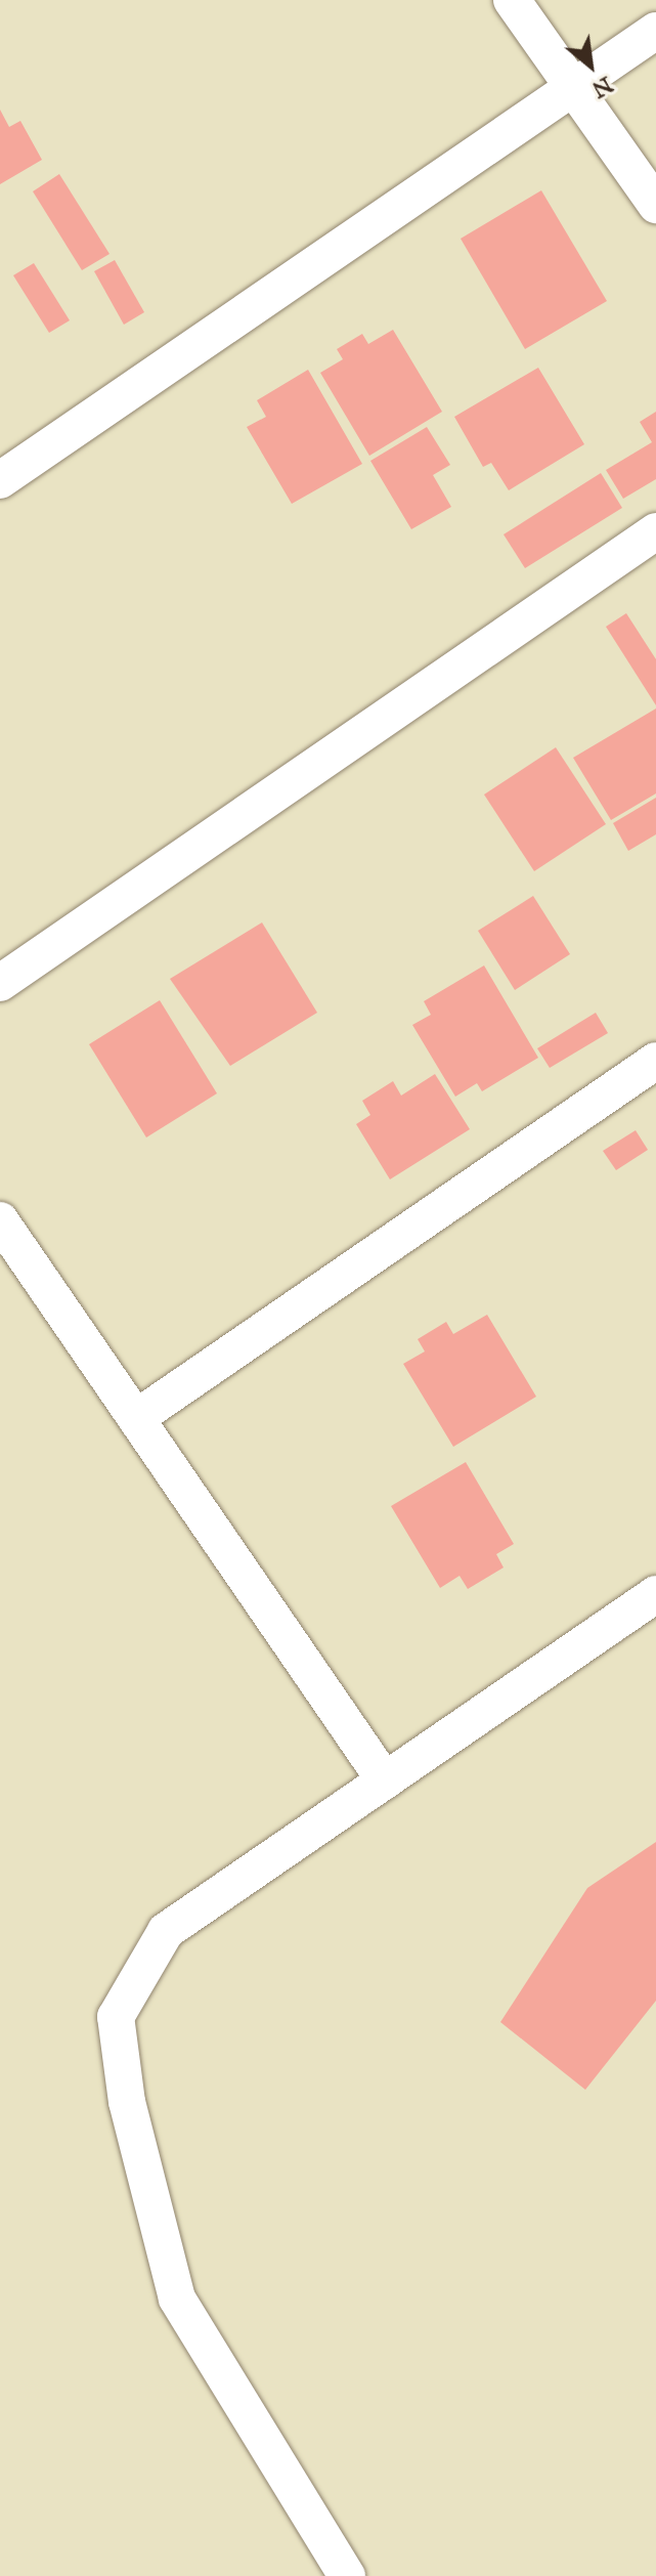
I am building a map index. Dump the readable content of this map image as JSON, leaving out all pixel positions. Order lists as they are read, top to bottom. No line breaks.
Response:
{"north":"bottom right"}
